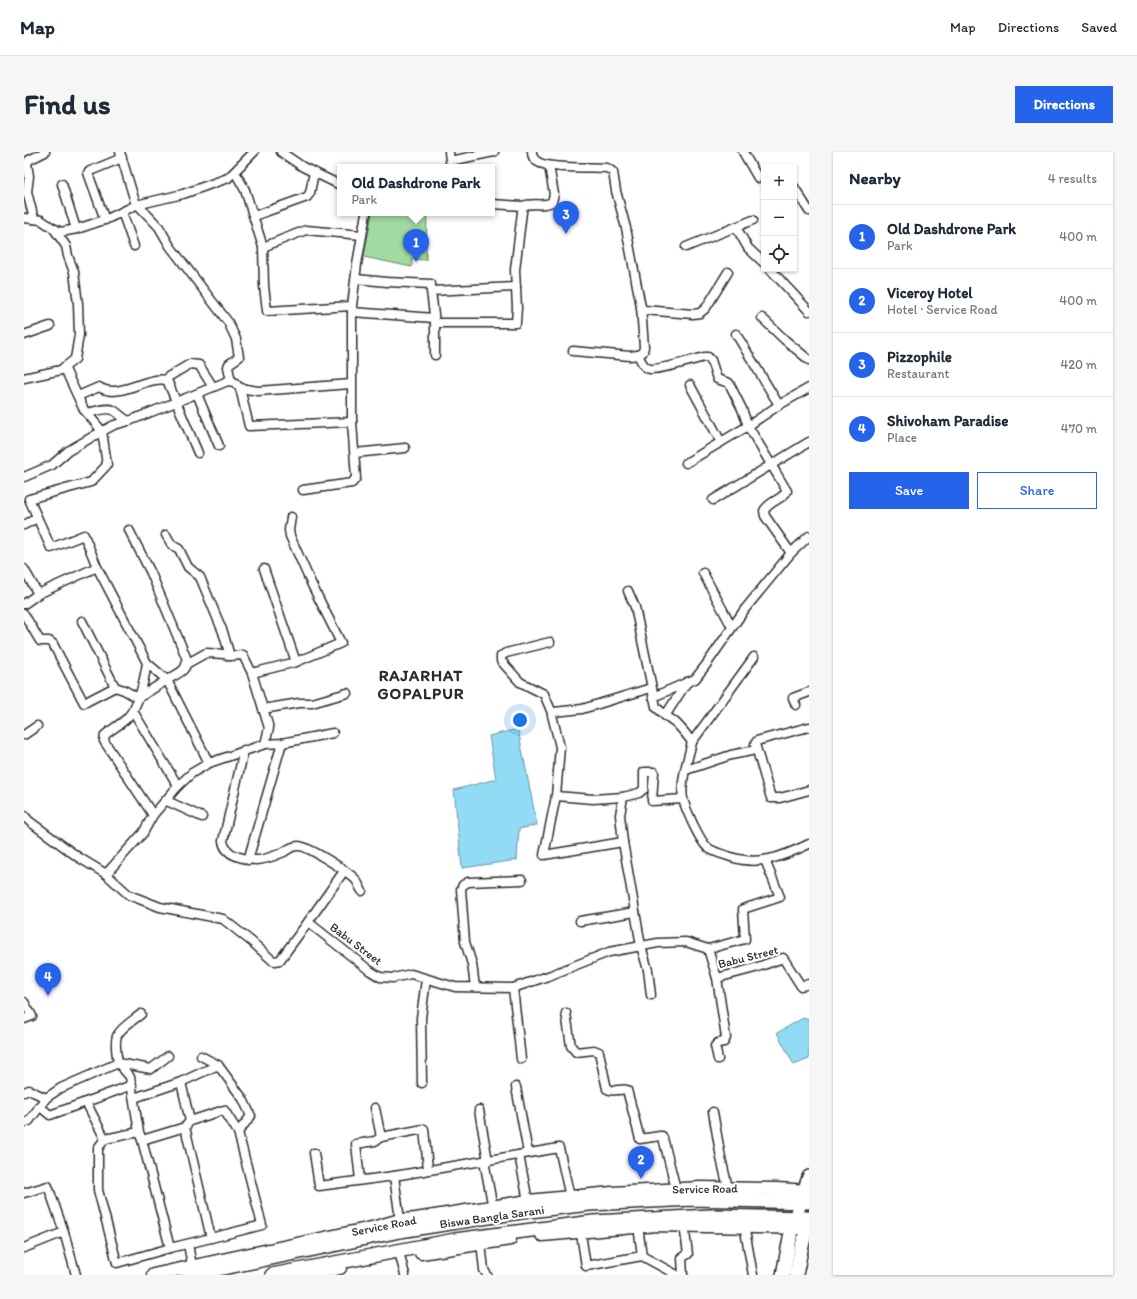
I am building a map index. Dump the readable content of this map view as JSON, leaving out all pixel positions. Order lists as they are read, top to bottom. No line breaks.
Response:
{"streets":{"main road":["Biswa Bangla Sarani"],"street":["Babu Street","Service Road"]},"crossings":[["Service Road","Biswa Bangla Sarani"]],"districts":["RAJARHAT GOPALPUR"],"page":{"header":"Map","nav":["Map","Directions","Saved"],"buttons":["Directions",["Save","Share"]],"title":"Find us","heading":["Nearby","4 results"],"map_buttons":["+","−"],"popup":["Old Dashdrone Park","Park"],"pins":["3","1","4","2"],"list":[{"mark":"1","name":"Old Dashdrone Park","note":"Park","value":"400 m"},{"mark":"2","name":"Viceroy Hotel","note":"Hotel · Service Road","value":"400 m"},{"mark":"3","name":"Pizzophile","note":"Restaurant","value":"420 m"},{"mark":"4","name":"Shivoham Paradise","note":"Place","value":"470 m"}]}}
